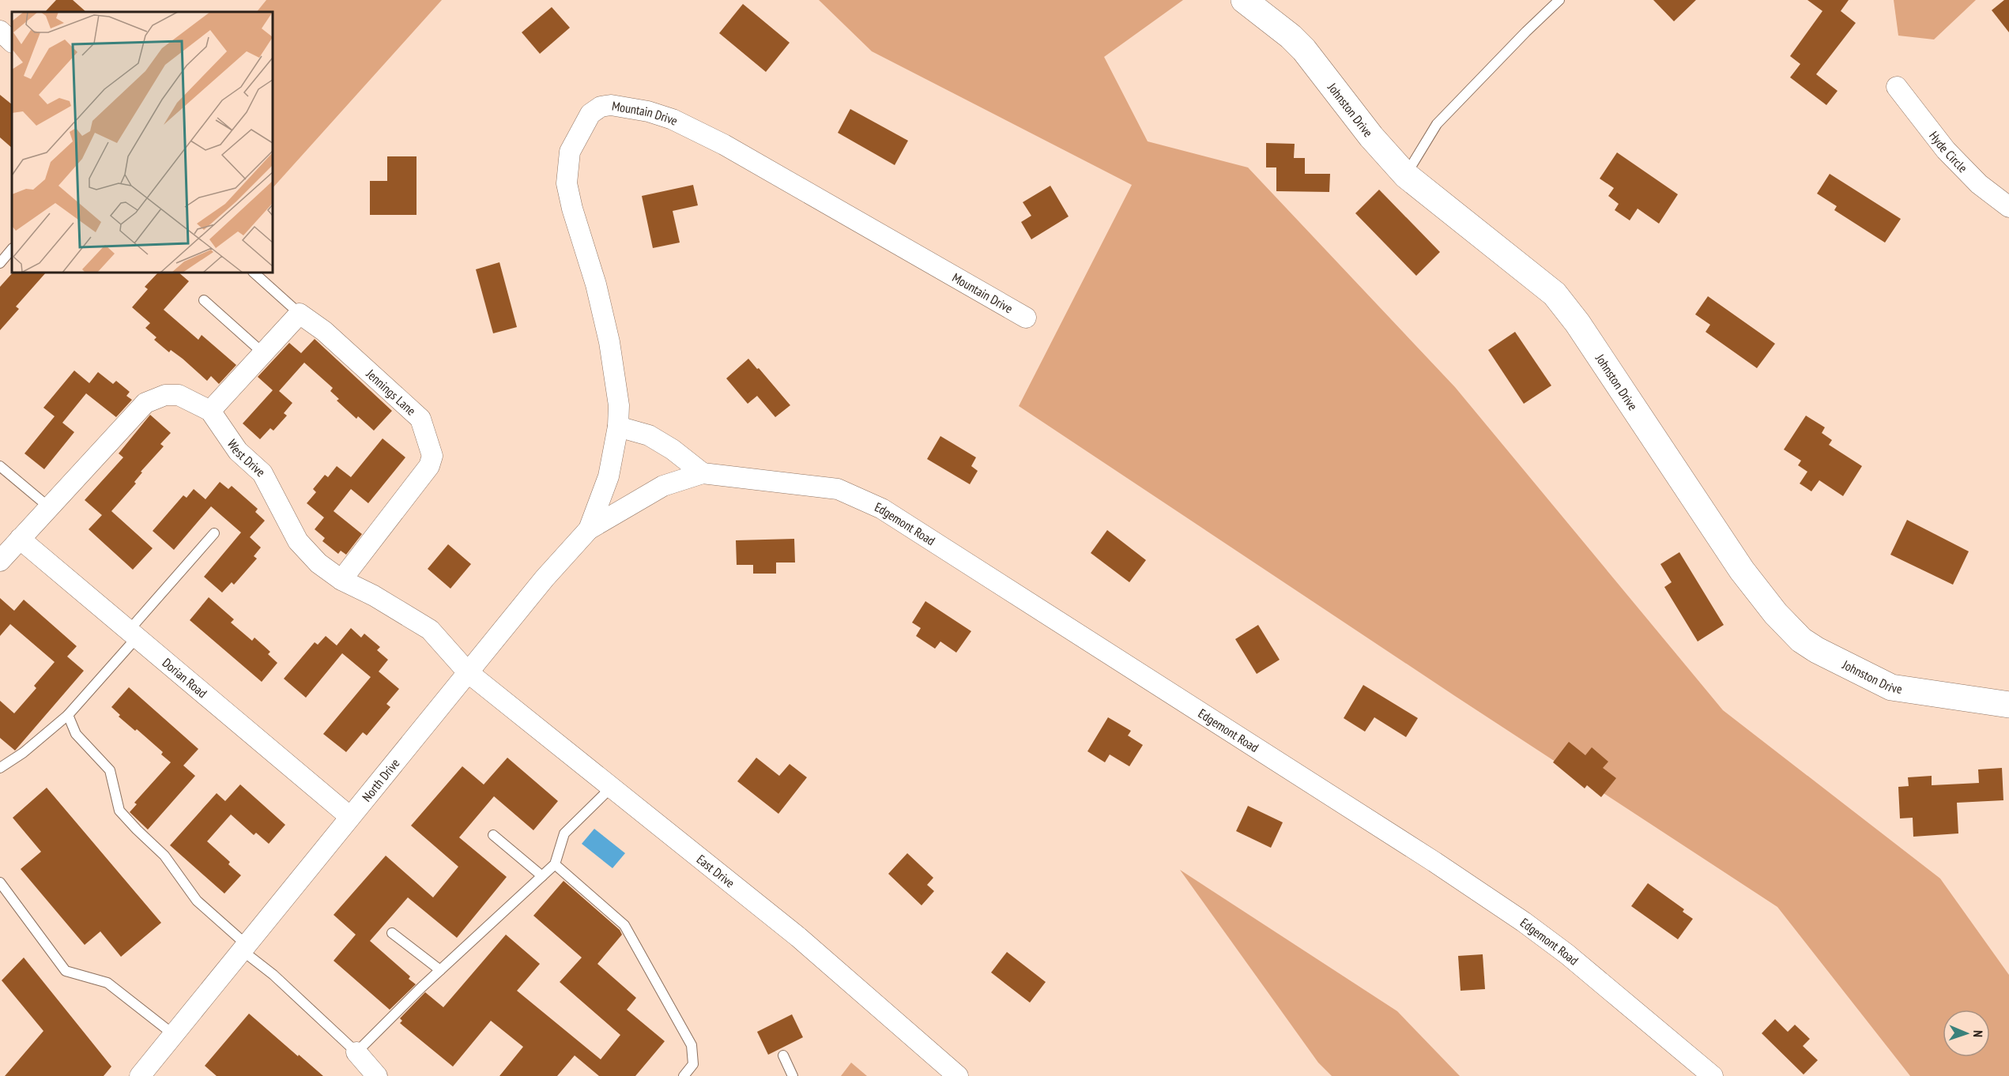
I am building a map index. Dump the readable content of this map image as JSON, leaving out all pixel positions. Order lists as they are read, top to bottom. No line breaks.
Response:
{"streets":{"street":["Johnston Drive","Mountain Drive","Hyde Circle","Jennings Lane","West Drive","Edgemont Road","Dorian Road","North Drive","East Drive"]},"crossings":[["Mountain Drive","North Drive"],["Jennings Lane","West Drive"],["West Drive","Dorian Road"],["West Drive","North Drive"],["West Drive","East Drive"],["Edgemont Road","North Drive"],["Dorian Road","North Drive"],["North Drive","East Drive"]],"north":"right"}
